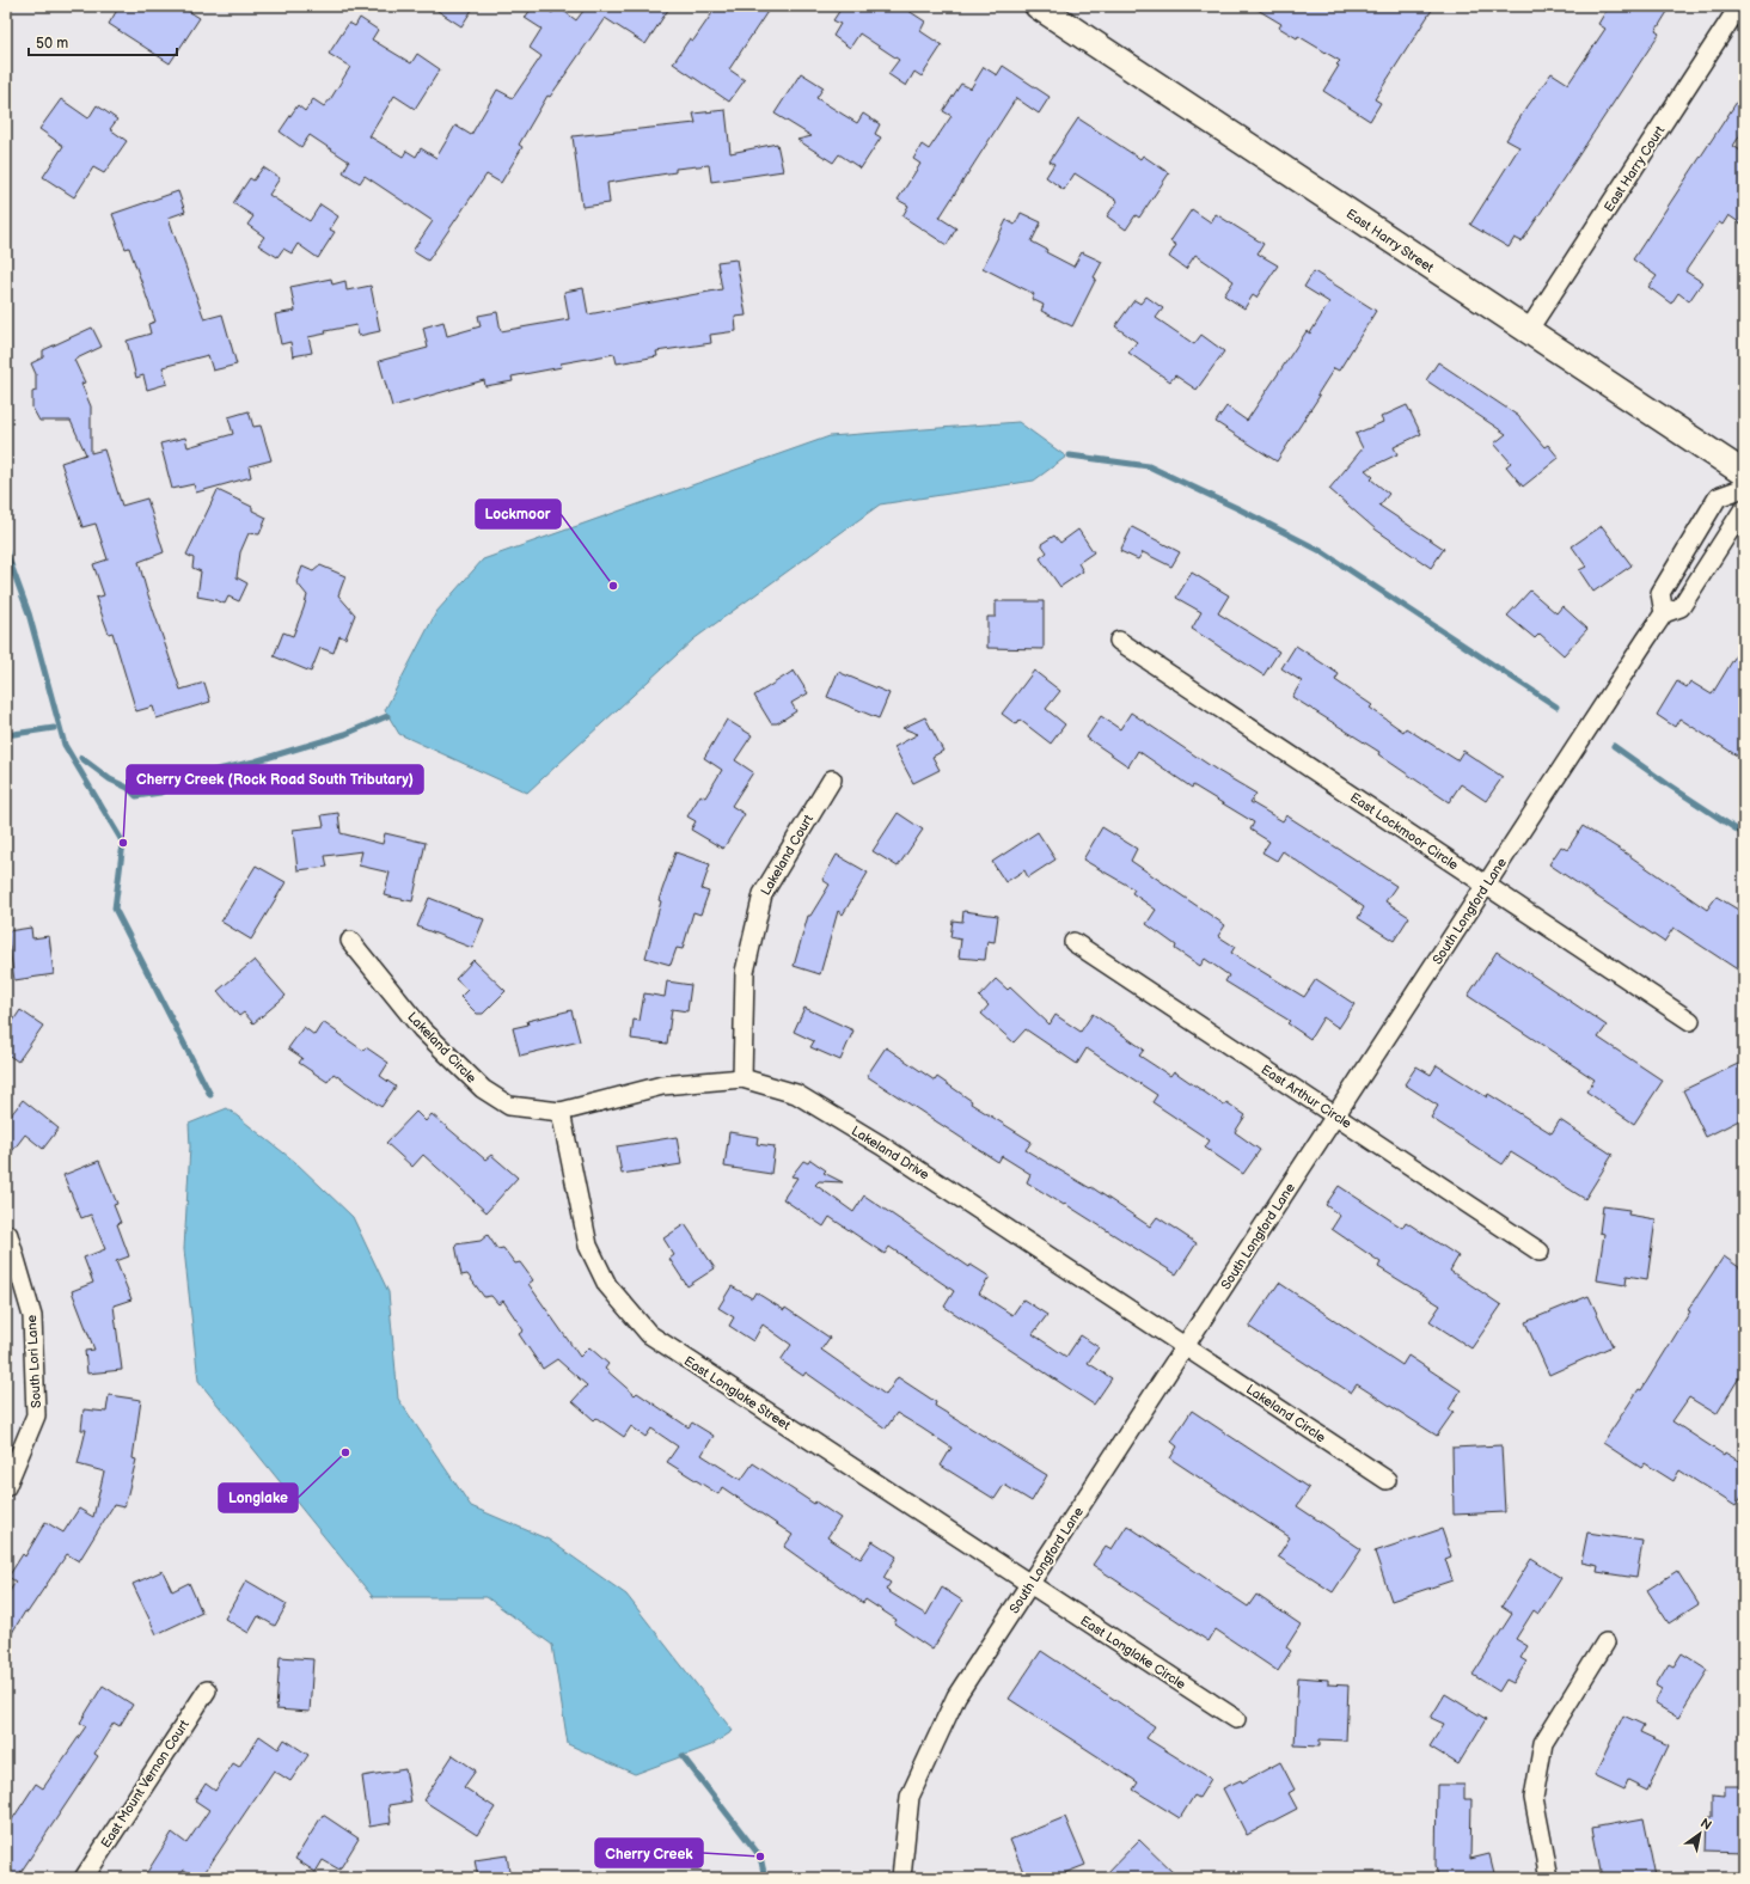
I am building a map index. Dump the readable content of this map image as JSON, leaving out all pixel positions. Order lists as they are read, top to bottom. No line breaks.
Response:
{"streets":{"main road":["East Harry Street"],"street":["East Harry Court","East Lockmoor Circle","Lakeland Court","South Longford Lane","Lakeland Circle","East Arthur Circle","Lakeland Drive","South Lori Lane","East Longlake Street","East Longlake Circle","East Mount Vernon Court"]},"crossings":[["East Harry Court","East Harry Street"],["East Lockmoor Circle","South Longford Lane"],["Lakeland Court","Lakeland Drive"],["South Longford Lane","Lakeland Circle"],["South Longford Lane","East Arthur Circle"],["South Longford Lane","Lakeland Drive"],["South Longford Lane","East Longlake Street"],["South Longford Lane","East Longlake Circle"],["Lakeland Circle","Lakeland Drive"],["Lakeland Circle","East Longlake Street"],["Lakeland Drive","East Longlake Street"],["East Longlake Street","East Longlake Circle"]],"places":["Lockmoor","Cherry Creek (Rock Road South Tributary)","Longlake","Cherry Creek"],"scale_bar":"50 m","north":"top right"}
